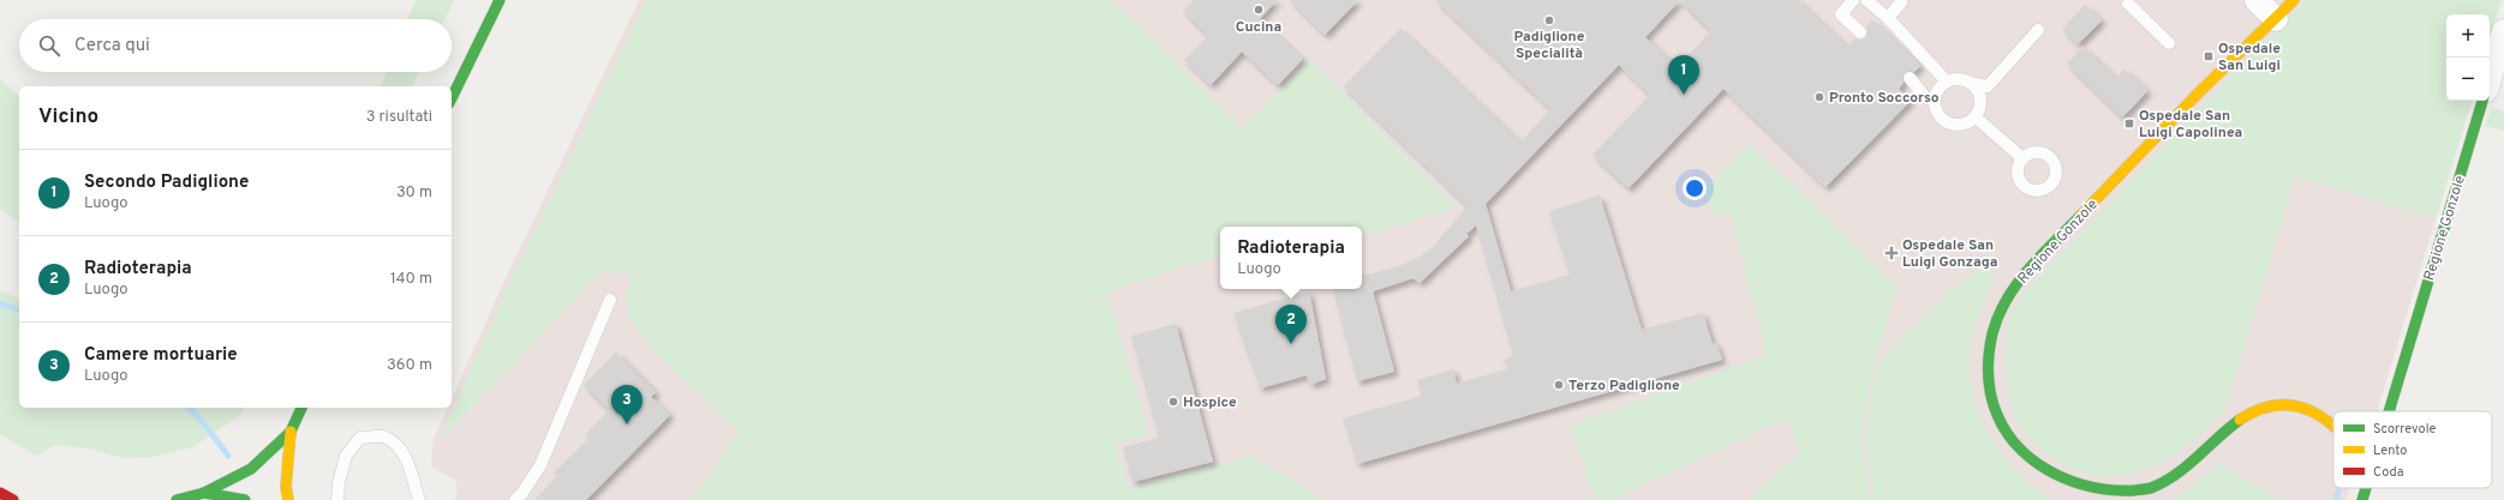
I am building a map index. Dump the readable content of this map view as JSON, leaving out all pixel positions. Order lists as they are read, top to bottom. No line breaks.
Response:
{"streets":{"street":["Regione Gonzole"]},"places":{"other":["Cucina","Padiglione Specialità","Pronto Soccorso","Terzo Padiglione","Hospice"],"transit":["Ospedale San Luigi","Ospedale San Luigi Capolinea"],"health":["Ospedale San Luigi Gonzaga"]},"legend":["Scorrevole","Lento","Coda"],"page":{"map_buttons":["+","−"],"search":"Cerca qui","pins":["1","2","3"],"heading":["Vicino","3 risultati"],"list":[{"mark":"1","name":"Secondo Padiglione","note":"Luogo","value":"30 m"},{"mark":"2","name":"Radioterapia","note":"Luogo","value":"140 m"},{"mark":"3","name":"Camere mortuarie","note":"Luogo","value":"360 m"}],"popup":["Radioterapia","Luogo"]}}
